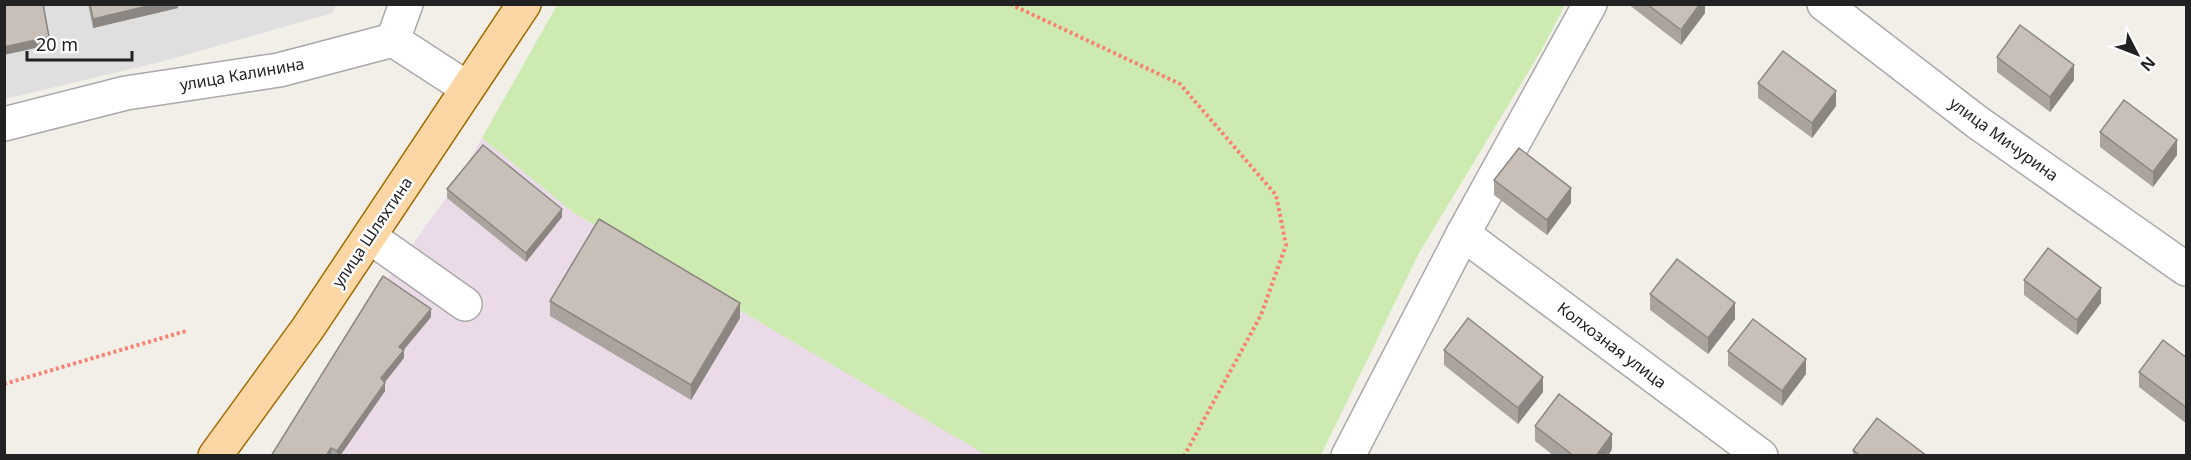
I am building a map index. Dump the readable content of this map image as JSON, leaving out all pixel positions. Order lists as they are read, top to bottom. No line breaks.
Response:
{"streets":{"main road":["улица Шляхтина"],"street":["улица Калинина","улица Мичурина","Колхозная улица"]},"scale_bar":"20 m","north":"bottom right"}
